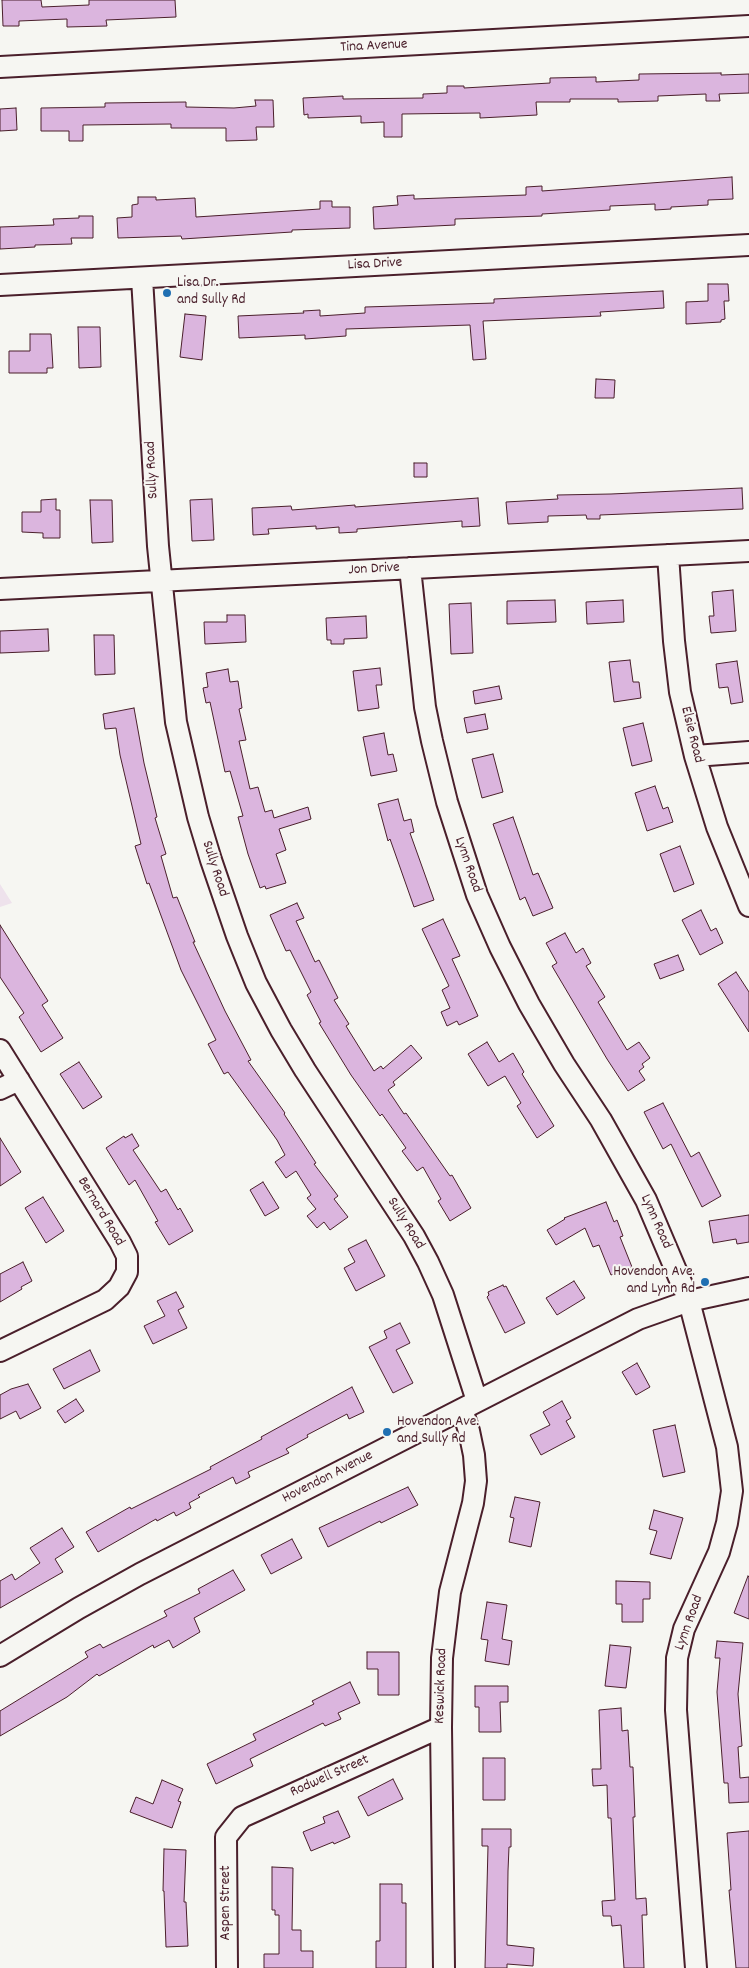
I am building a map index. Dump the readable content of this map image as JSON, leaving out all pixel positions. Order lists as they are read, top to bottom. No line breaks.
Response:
{"streets":{"street":["Tina Avenue","Lisa Drive","Sully Road","Jon Drive","Elsie Road","Lynn Road","Bernard Road","Hovendon Avenue","Keswick Road","Rodwell Street","Aspen Street"]},"crossings":[["Lisa Drive","Sully Road"],["Sully Road","Jon Drive"],["Sully Road","Hovendon Avenue"],["Sully Road","Keswick Road"],["Jon Drive","Elsie Road"],["Jon Drive","Lynn Road"],["Lynn Road","Hovendon Avenue"],["Hovendon Avenue","Keswick Road"],["Keswick Road","Rodwell Street"],["Rodwell Street","Aspen Street"]],"places":["Lisa Dr. and Sully Rd","Hovendon Ave. and Lynn Rd","Hovendon Ave. and Sully Rd"]}
